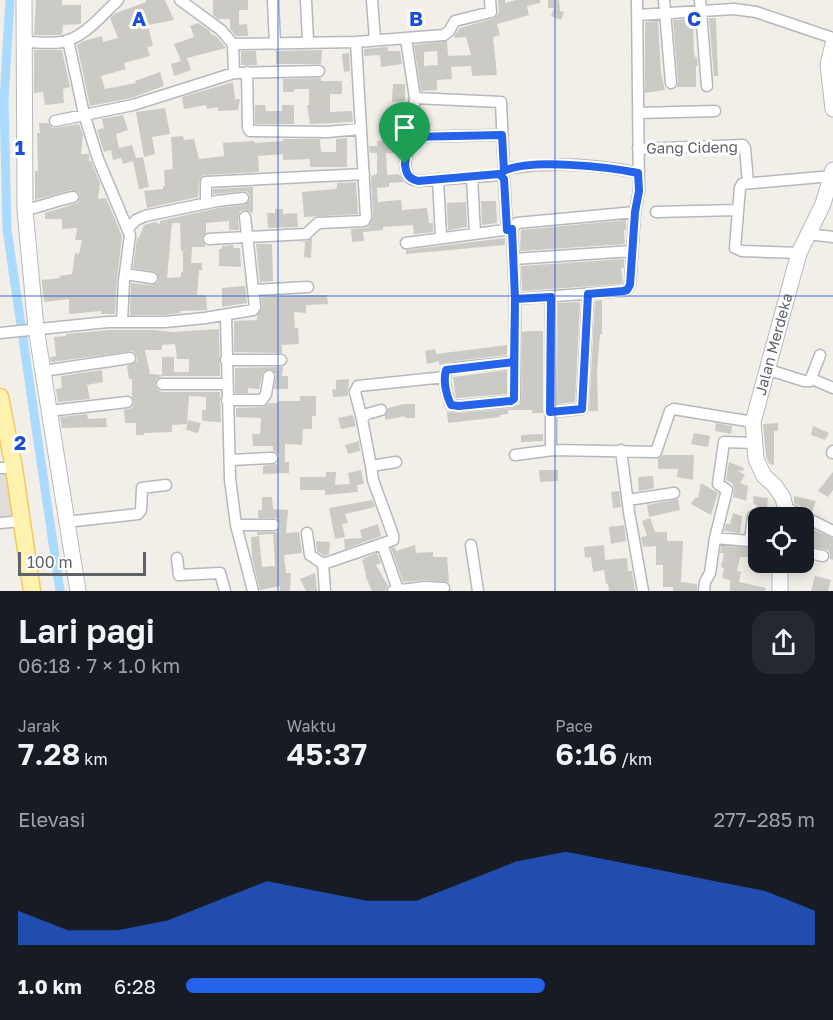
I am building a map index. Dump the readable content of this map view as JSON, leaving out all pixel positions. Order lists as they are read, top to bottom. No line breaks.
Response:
{"streets":{"street":["Gang Cideng","Jalan Merdeka"]},"scale_bar":"100 m","page":{"scale":"100 m","heading":["Lari pagi","06:18 · 7 × 1.0 km"],"stats":[["Jarak","7.28 km"],["Waktu","45:37"],["Pace","6:16 /km"]],"chart":["Elevasi","277–285 m"],"list":[{"name":"1.0 km","note":"6:28"}]},"grid":{"columns":["A","B","C"],"rows":["1","2"]}}
